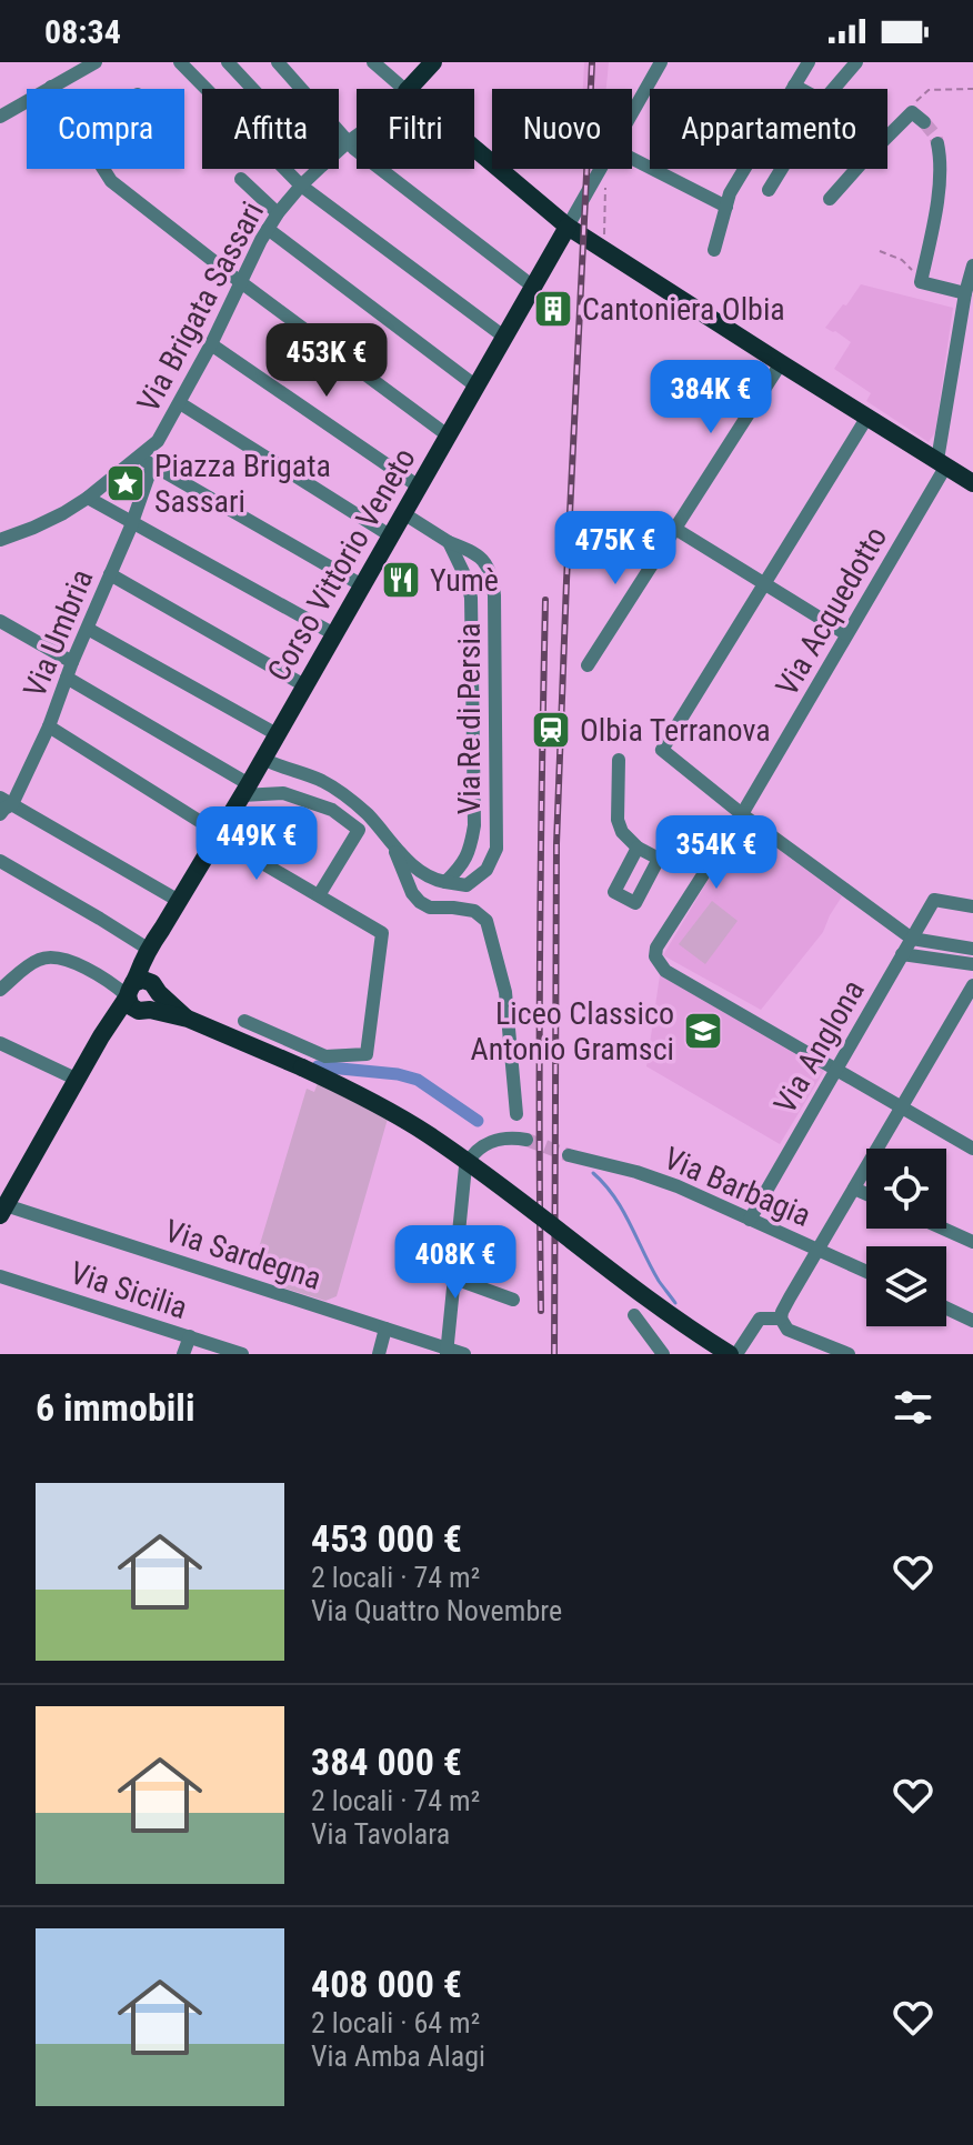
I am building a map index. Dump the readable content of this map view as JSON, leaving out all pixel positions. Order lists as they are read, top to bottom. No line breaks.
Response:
{"streets":{"main road":["Corso Vittorio Veneto"],"street":["Via Brigata Sassari","Via Acquedotto","Via Umbria","Via Re di Persia","Via Anglona","Via Barbagia","Via Sardegna","Via Sicilia"]},"crossings":[["Corso Vittorio Veneto","Via Re di Persia"],["Via Acquedotto","Via Anglona"],["Via Anglona","Via Barbagia"]],"places":{"building":["Cantoniera Olbia"],"place":["Piazza Brigata Sassari"],"restaurant":["Yumè"],"station":["Olbia Terranova"],"school or university":["Liceo Classico Antonio Gramsci"]},"page":{"status":"08:34","chip":["Compra","Affitta","Filtri","Nuovo","Appartamento"],"price":["453K €","384K €","475K €","449K €","354K €","408K €"],"heading":"6 immobili","list":[{"name":"453 000 €","note":"2 locali · 74 m² · Via Quattro Novembre"},{"name":"384 000 €","note":"2 locali · 74 m² · Via Tavolara"},{"name":"408 000 €","note":"2 locali · 64 m² · Via Amba Alagi"}]}}
